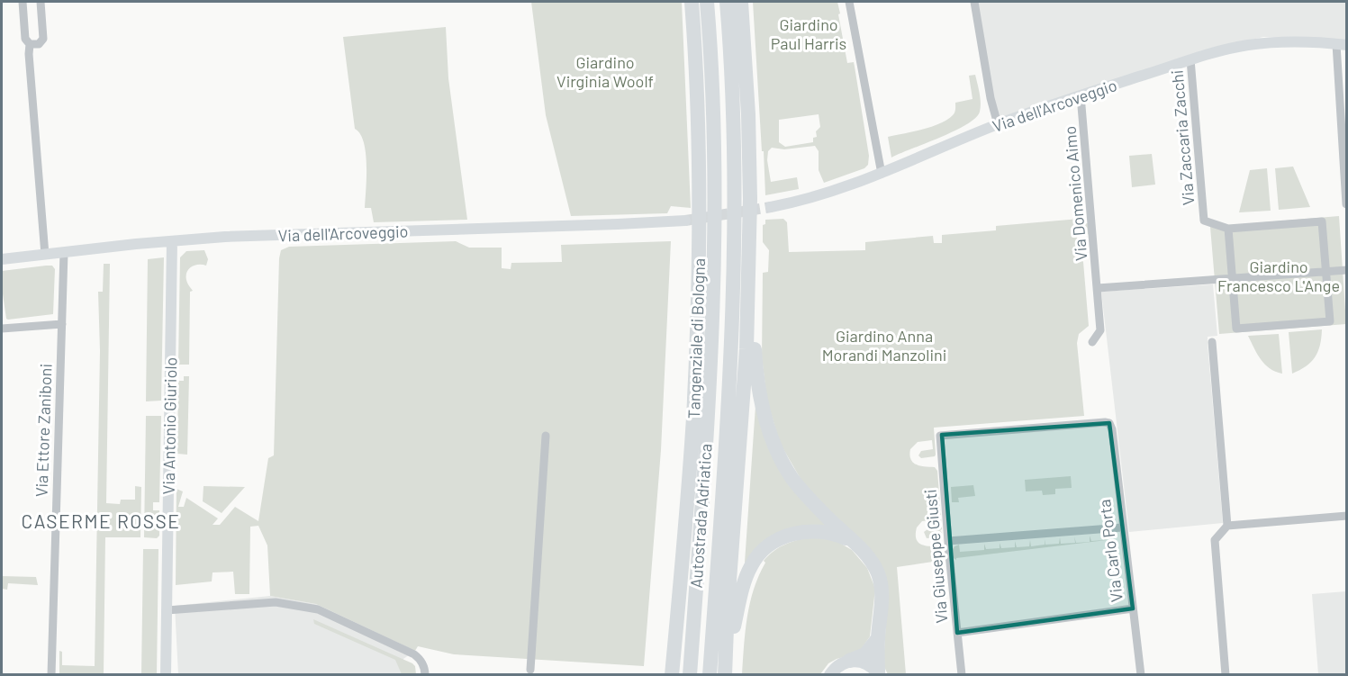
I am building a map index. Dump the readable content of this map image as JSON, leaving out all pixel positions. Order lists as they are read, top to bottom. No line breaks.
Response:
{"streets":{"highway":["Tangenziale di Bologna","Autostrada Adriatica"],"street":["Via dell'Arcoveggio","Via Zaccaria Zacchi","Via Domenico Aimo","Via Antonio Giuriolo","Via Ettore Zaniboni","Via Carlo Porta","Via Giuseppe Giusti"]},"crossings":[["Via dell'Arcoveggio","Via Zaccaria Zacchi"],["Via dell'Arcoveggio","Via Domenico Aimo"],["Via dell'Arcoveggio","Via Antonio Giuriolo"],["Via dell'Arcoveggio","Via Ettore Zaniboni"],["Via Carlo Porta","Via Giuseppe Giusti"]],"districts":["CASERME ROSSE"],"parks":["Giardino Paul Harris","Giardino Virginia Woolf","Giardino Francesco L'Ange","Giardino Anna Morandi Manzolini"]}
